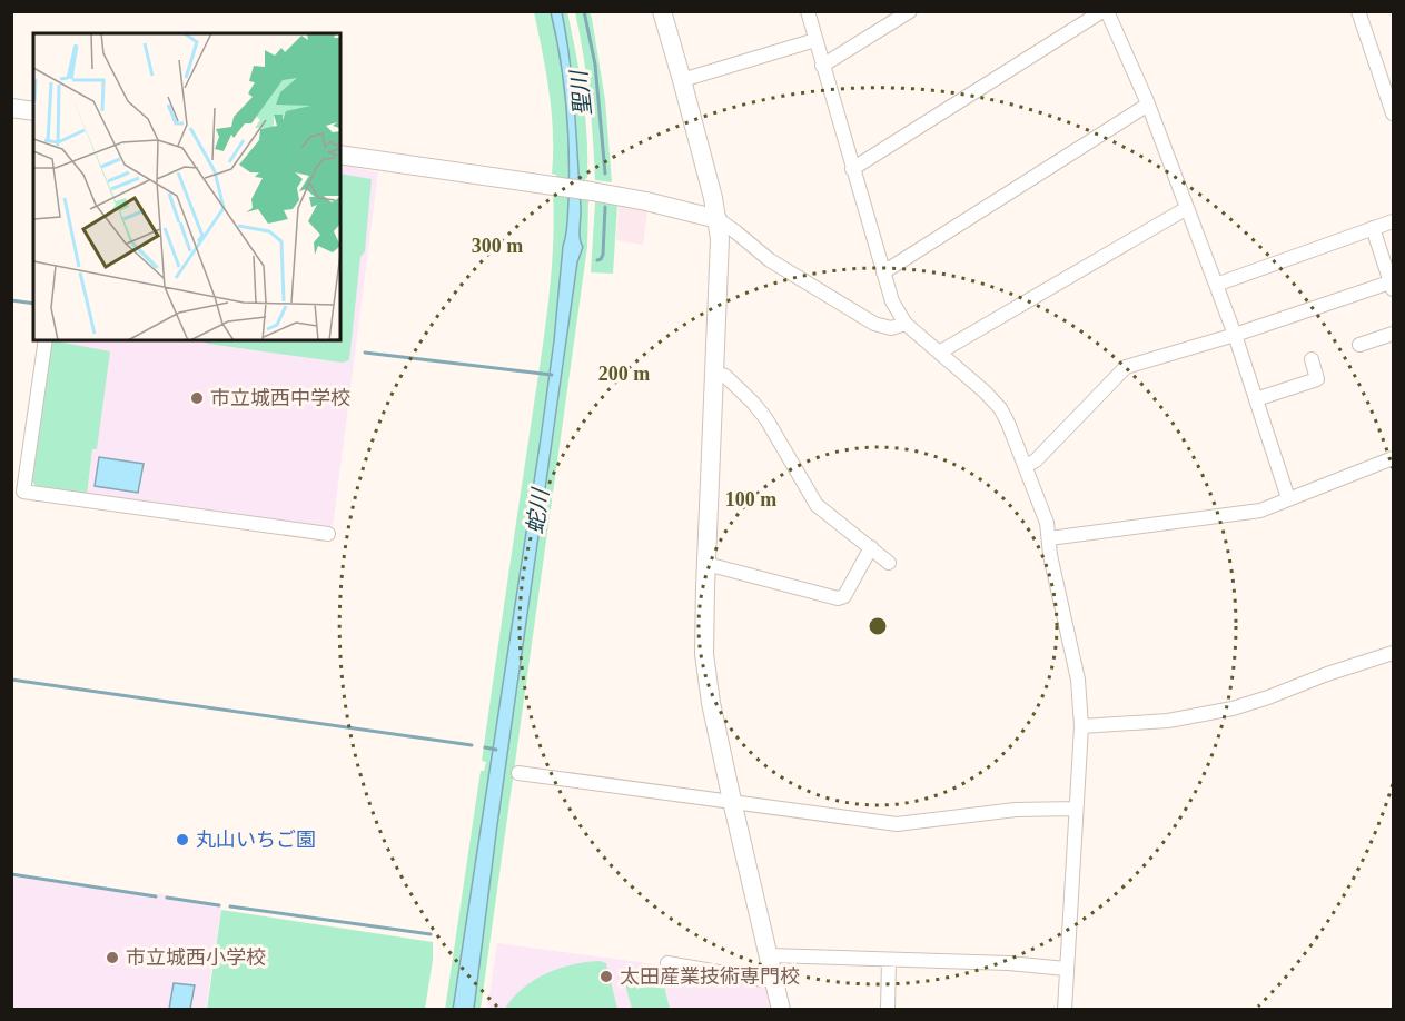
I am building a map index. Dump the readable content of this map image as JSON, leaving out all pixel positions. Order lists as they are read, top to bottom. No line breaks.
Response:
{"water":["聖川","蛇川"],"places":["市立城西中学校","丸山いちご園","市立城西小学校","太田産業技術専門校"],"rings":["300 m","200 m","100 m"]}
